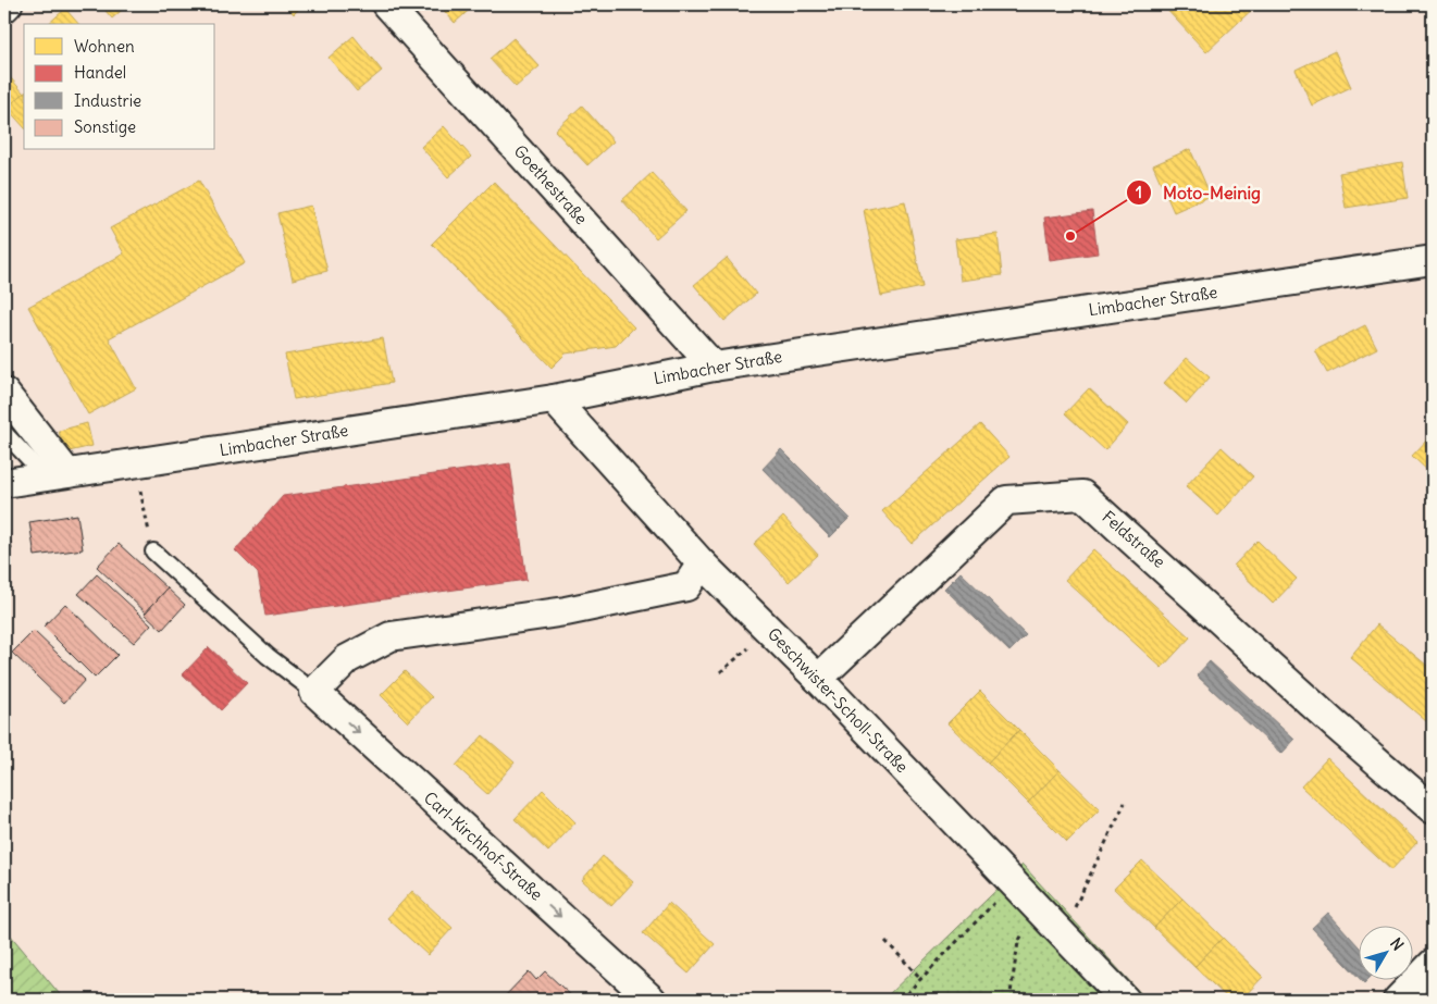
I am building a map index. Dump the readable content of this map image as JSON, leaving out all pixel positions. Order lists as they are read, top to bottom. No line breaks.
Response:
{"streets":{"street":["Goethestraße","Limbacher Straße","Feldstraße","Geschwister-Scholl-Straße","Carl-Kirchhof-Straße"]},"crossings":[["Goethestraße","Limbacher Straße"],["Limbacher Straße","Geschwister-Scholl-Straße"],["Feldstraße","Geschwister-Scholl-Straße"]],"one_way":["Carl-Kirchhof-Straße"],"places":["Moto-Meinig"],"legend":["Wohnen","Handel","Industrie","Sonstige"],"north":"top right"}
